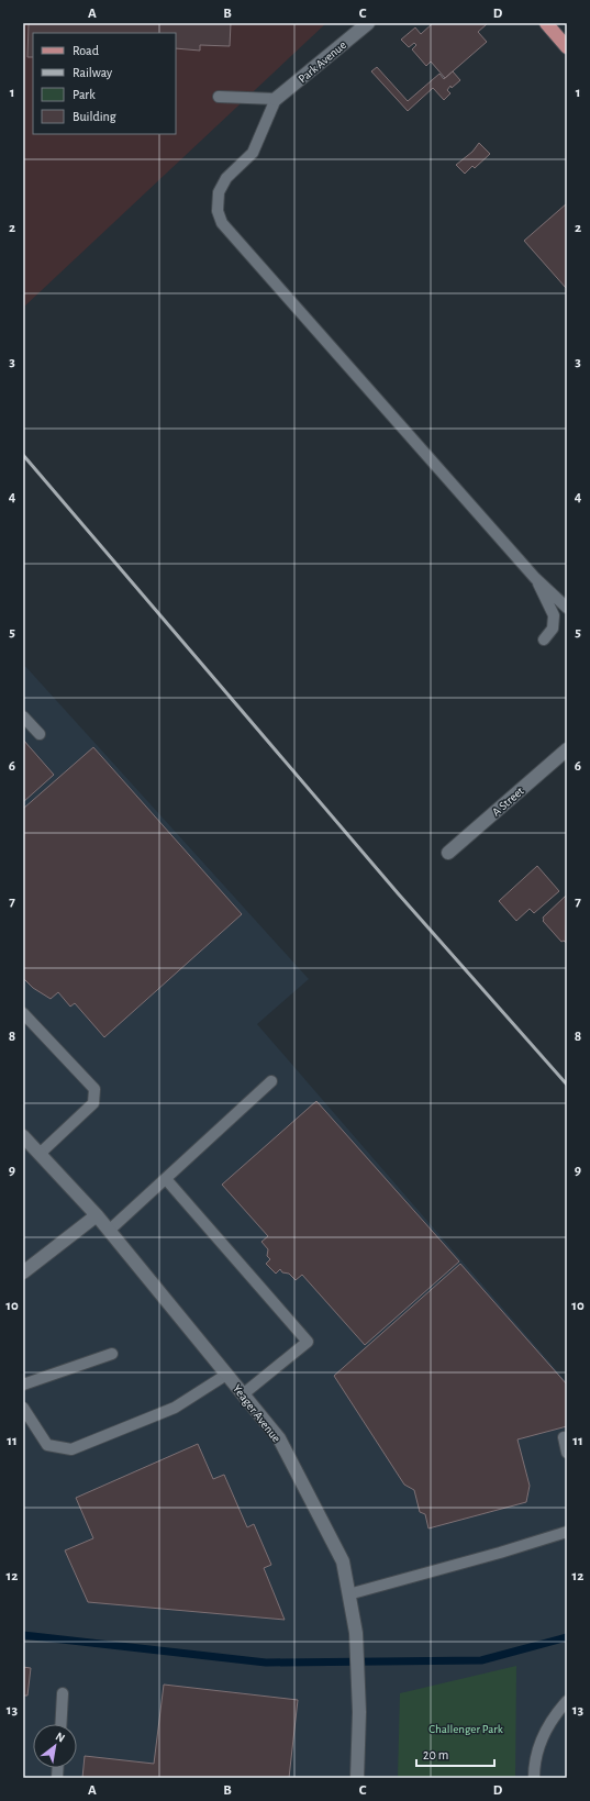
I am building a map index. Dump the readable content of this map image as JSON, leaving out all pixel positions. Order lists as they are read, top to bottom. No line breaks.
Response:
{"streets":{"street":["Park Avenue","A Street","Yeager Avenue"]},"parks":["Challenger Park"],"legend":["Road","Railway","Park","Building"],"scale_bar":"20 m","north":"top right","grid":{"columns":["A","B","C","D"],"rows":["1","2","3","4","5","6","7","8","9","10","11","12","13"]}}
